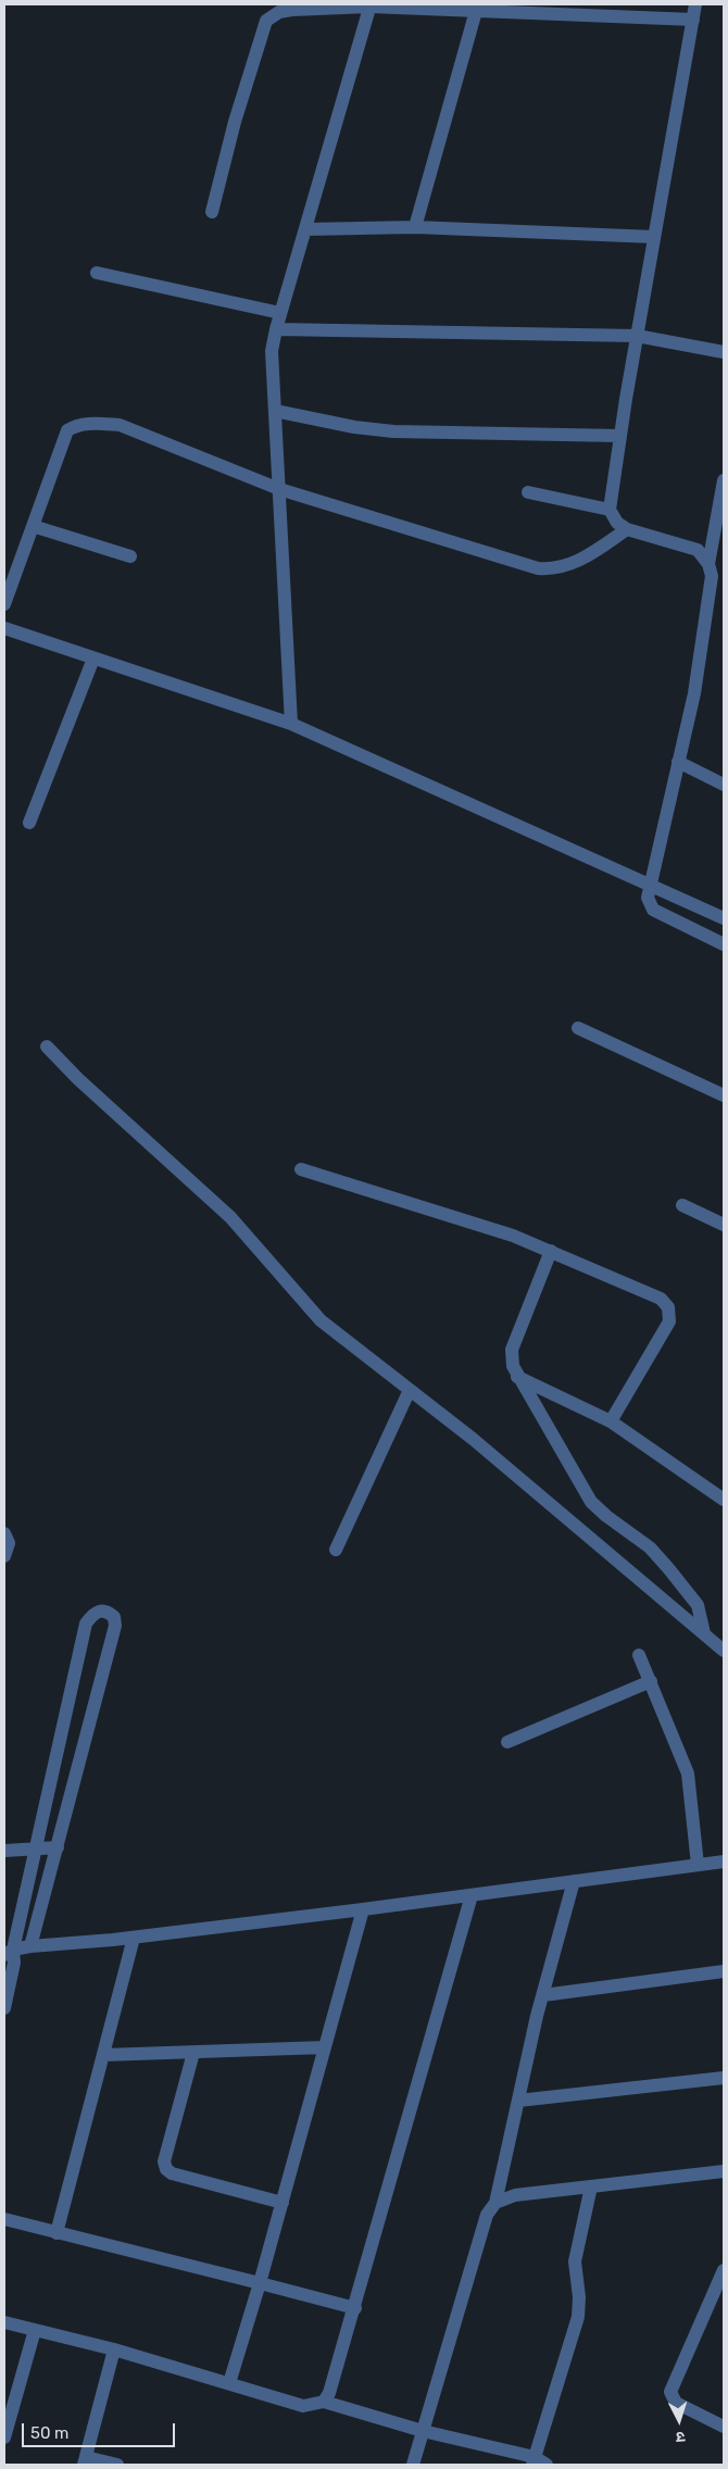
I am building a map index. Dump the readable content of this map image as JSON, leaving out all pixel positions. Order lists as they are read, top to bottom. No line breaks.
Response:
{"scale_bar":"50 m","north":"bottom"}
